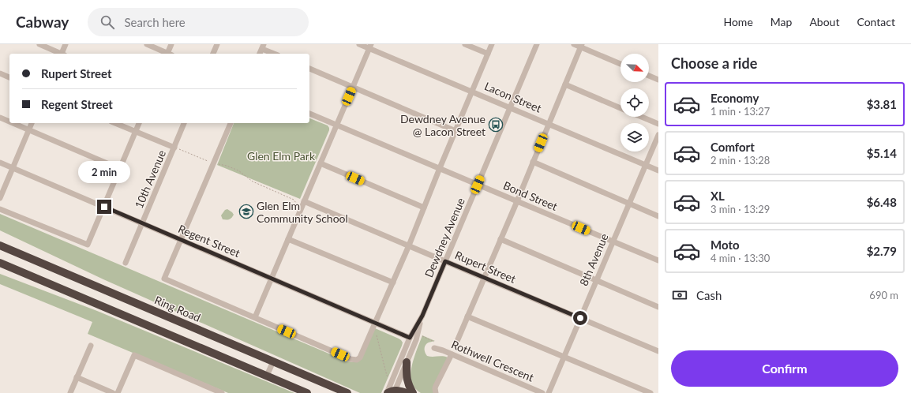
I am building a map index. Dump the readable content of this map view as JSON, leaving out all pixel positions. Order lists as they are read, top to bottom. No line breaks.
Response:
{"streets":{"highway":["Ring Road"],"street":["Lacon Street","10th Avenue","Bond Street","Dewdney Avenue","Regent Street","8th Avenue","Rupert Street","Rothwell Crescent"]},"crossings":[["Lacon Street","Dewdney Avenue"],["Lacon Street","8th Avenue"],["10th Avenue","Regent Street"],["Bond Street","Dewdney Avenue"],["Bond Street","8th Avenue"],["Dewdney Avenue","Regent Street"],["Dewdney Avenue","Rupert Street"],["8th Avenue","Rupert Street"]],"parks":["Glen Elm Park"],"places":{"bus stop":["Dewdney Avenue @ Lacon Street"],"school or university":["Glen Elm Community School"]},"north":"bottom right","page":{"header":"Cabway","search":"Search here","nav":["Home","Map","About","Contact"],"heading":"Choose a ride","banner":["Rupert Street","Regent Street"],"list":[{"name":"Economy","note":"1 min · 13:27","value":"$3.81"},{"name":"Comfort","note":"2 min · 13:28","value":"$5.14"},{"name":"XL","note":"3 min · 13:29","value":"$6.48"},{"name":"Moto","note":"4 min · 13:30","value":"$2.79"}],"bubble":"2 min","pay":["Cash","690 m"],"buttons":"Confirm"}}
